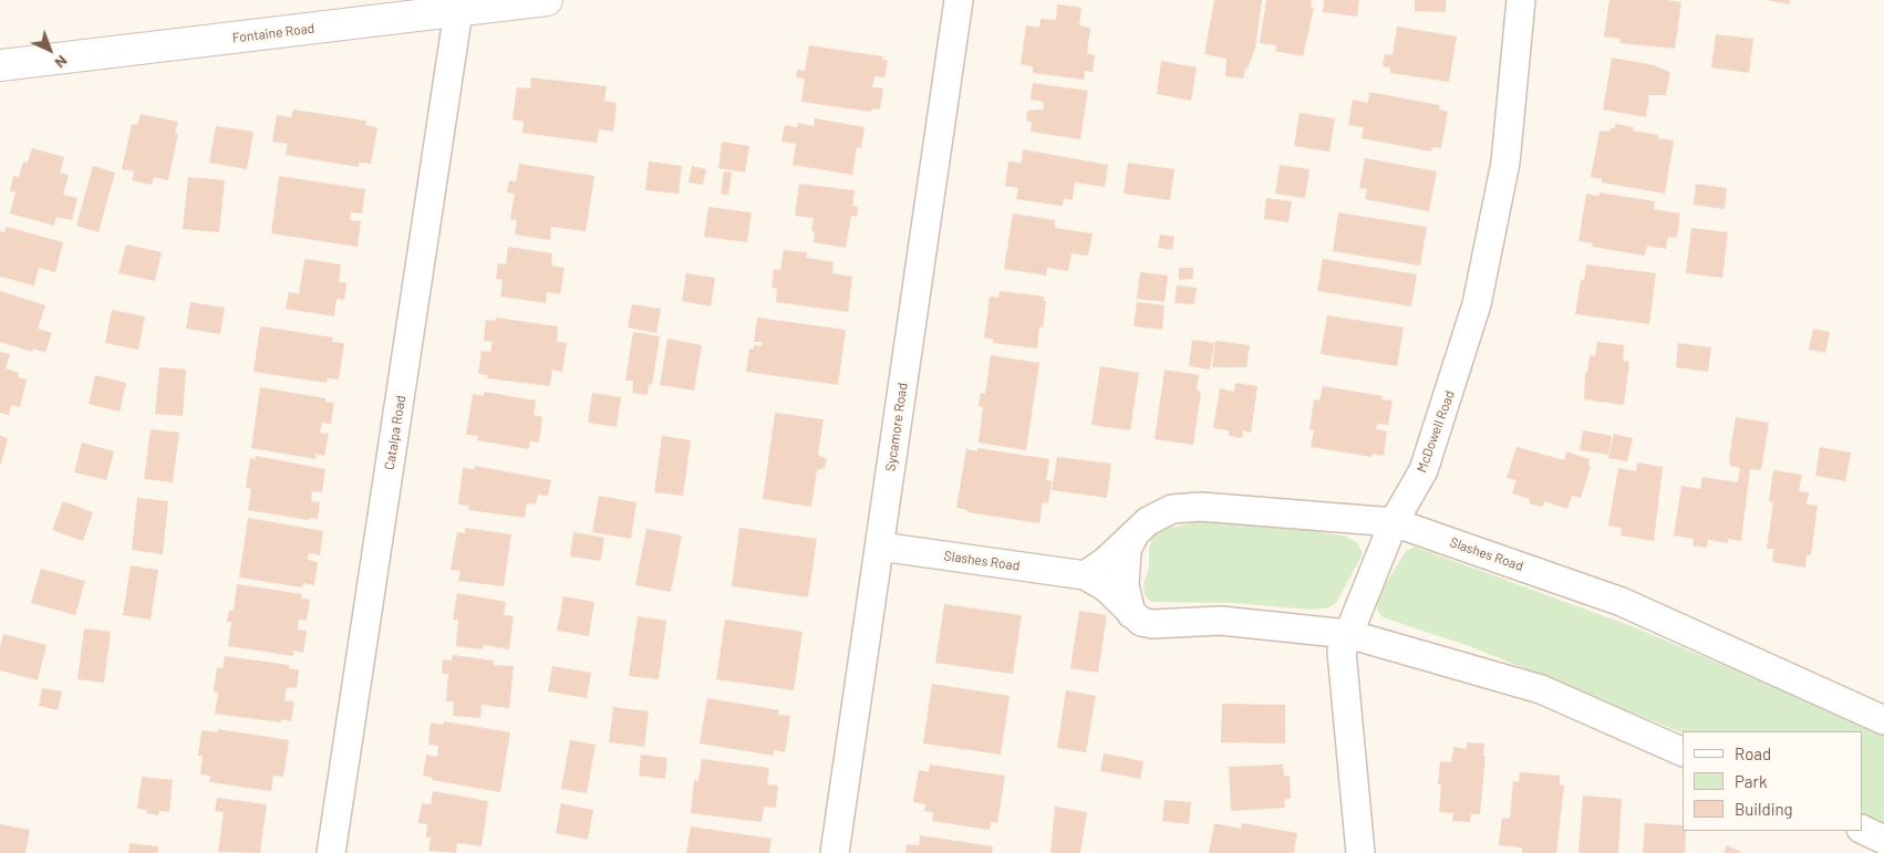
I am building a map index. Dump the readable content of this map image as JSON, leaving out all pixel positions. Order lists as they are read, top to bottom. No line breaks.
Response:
{"streets":{"street":["Fontaine Road","Sycamore Road","McDowell Road","Catalpa Road","Slashes Road"]},"crossings":[["Fontaine Road","Catalpa Road"],["Sycamore Road","Slashes Road"],["McDowell Road","Slashes Road"]],"legend":["Road","Park","Building"],"north":"bottom right"}
